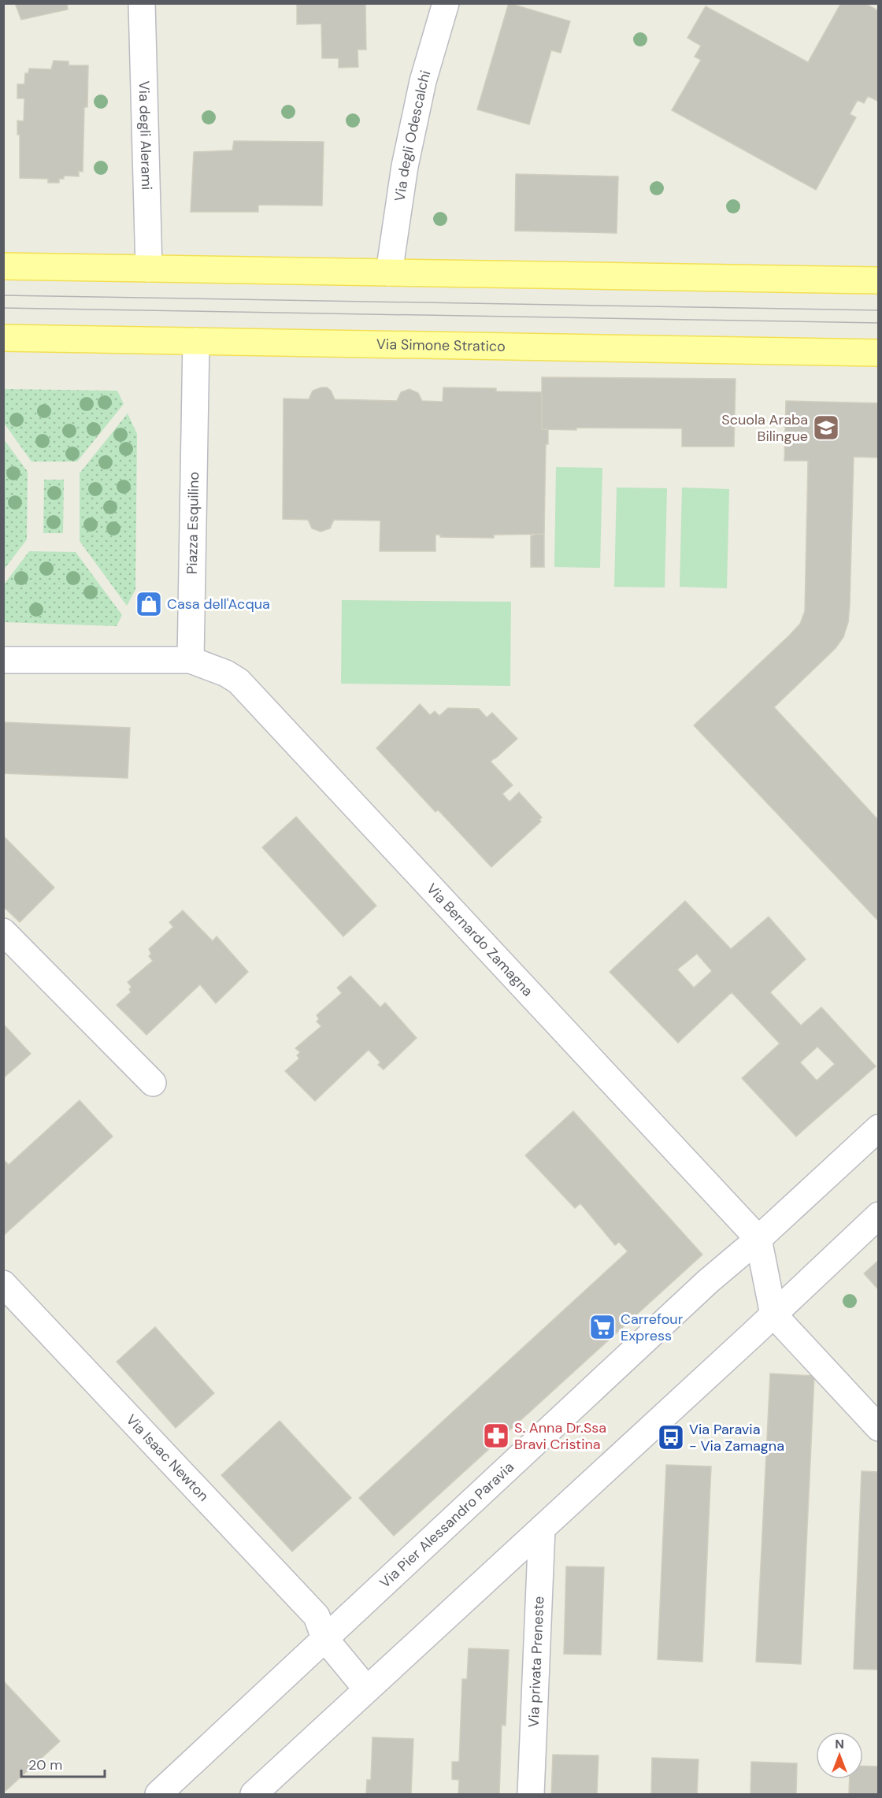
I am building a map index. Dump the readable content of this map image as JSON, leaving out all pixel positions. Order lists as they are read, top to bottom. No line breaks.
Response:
{"streets":{"main road":["Via Simone Stratico"],"street":["Via degli Alerami","Via degli Odescalchi","Piazza Esquilino","Via Bernardo Zamagna","Via Isaac Newton","Via Pier Alessandro Paravia","Via privata Preneste"]},"crossings":[["Via Simone Stratico","Piazza Esquilino"],["Piazza Esquilino","Via Bernardo Zamagna"],["Via Bernardo Zamagna","Via Pier Alessandro Paravia"],["Via Isaac Newton","Via Pier Alessandro Paravia"]],"places":{"school or university":["Scuola Araba Bilingue"],"shop":["Casa dell'Acqua"],"supermarket":["Carrefour Express"],"pharmacy":["S. Anna Dr.Ssa Bravi Cristina"],"bus stop":["Via Paravia - Via Zamagna"]},"scale_bar":"20 m","north":"top"}
